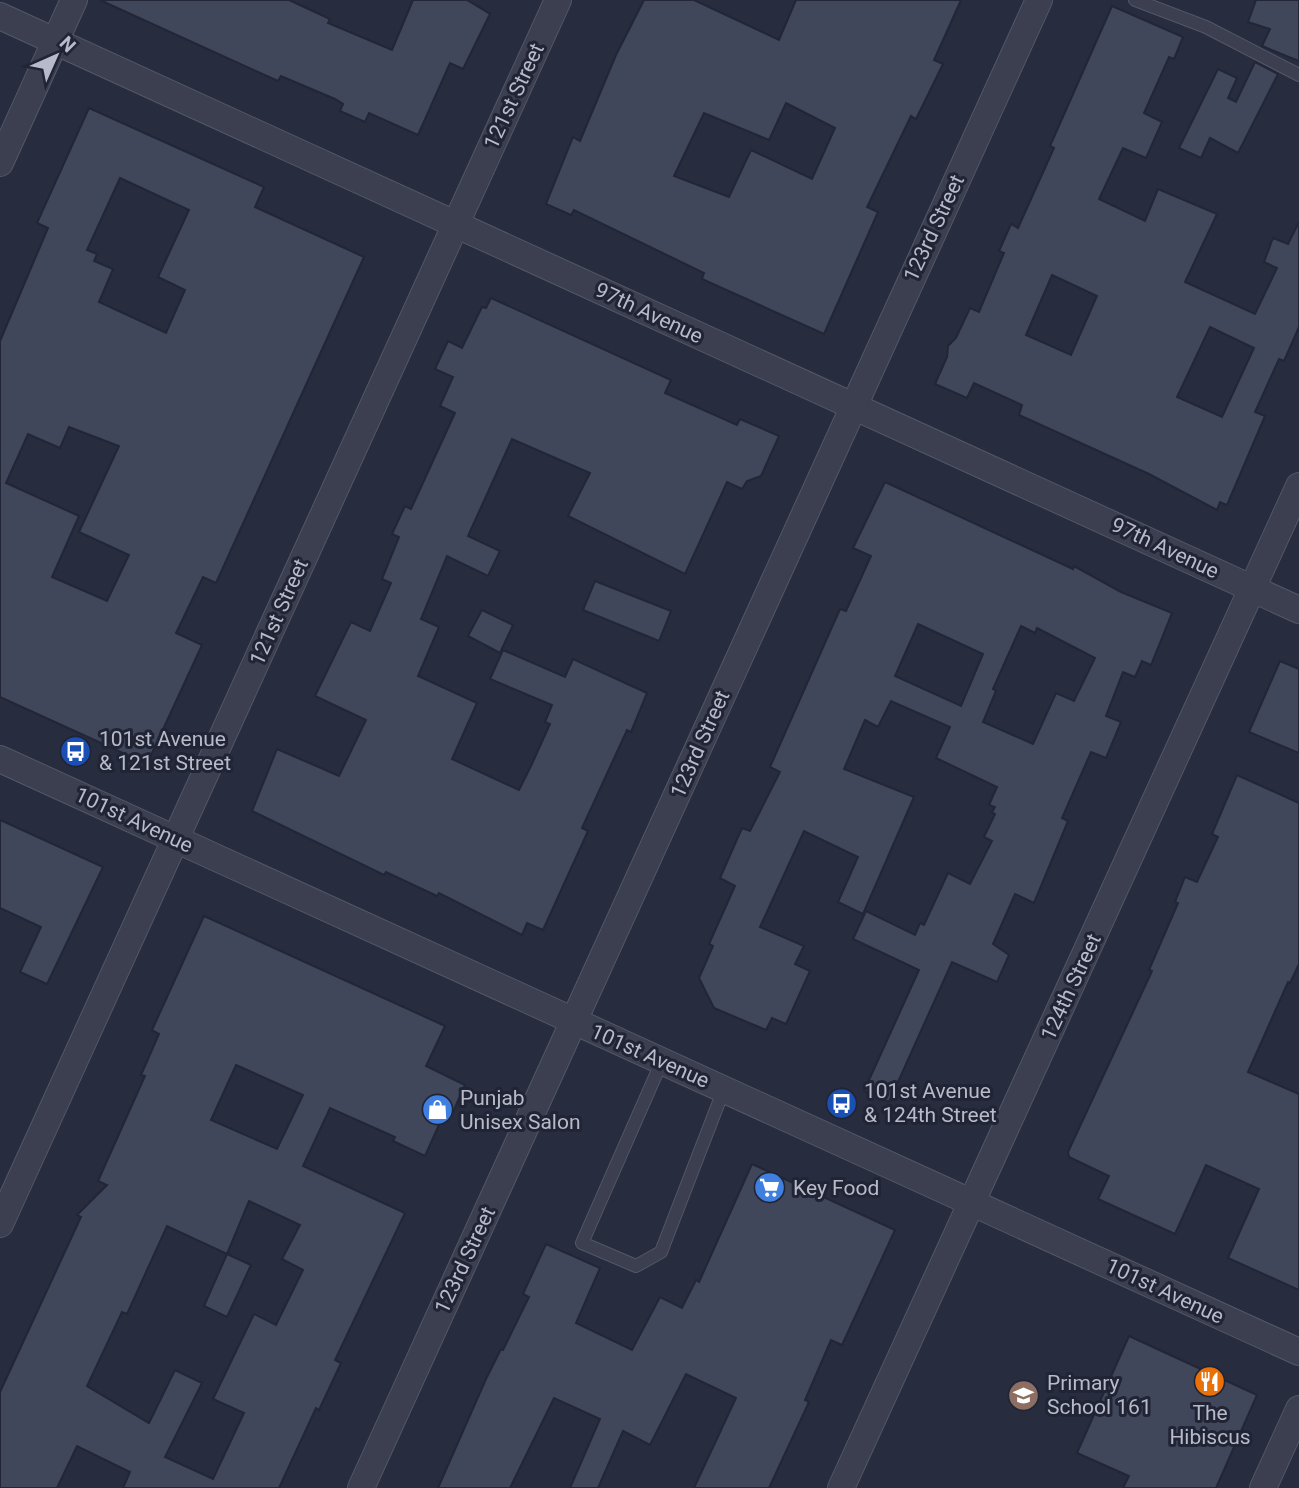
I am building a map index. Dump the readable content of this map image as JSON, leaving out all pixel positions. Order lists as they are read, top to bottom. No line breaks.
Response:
{"streets":{"street":["121st Street","123rd Street","97th Avenue","101st Avenue","124th Street"]},"crossings":[["121st Street","97th Avenue"],["121st Street","101st Avenue"],["123rd Street","97th Avenue"],["123rd Street","101st Avenue"],["97th Avenue","124th Street"],["101st Avenue","124th Street"]],"places":{"bus stop":["101st Avenue & 121st Street","101st Avenue & 124th Street"],"shop":["Punjab Unisex Salon"],"supermarket":["Key Food"],"restaurant":["The Hibiscus"],"school or university":["Primary School 161"]},"north":"top right"}
